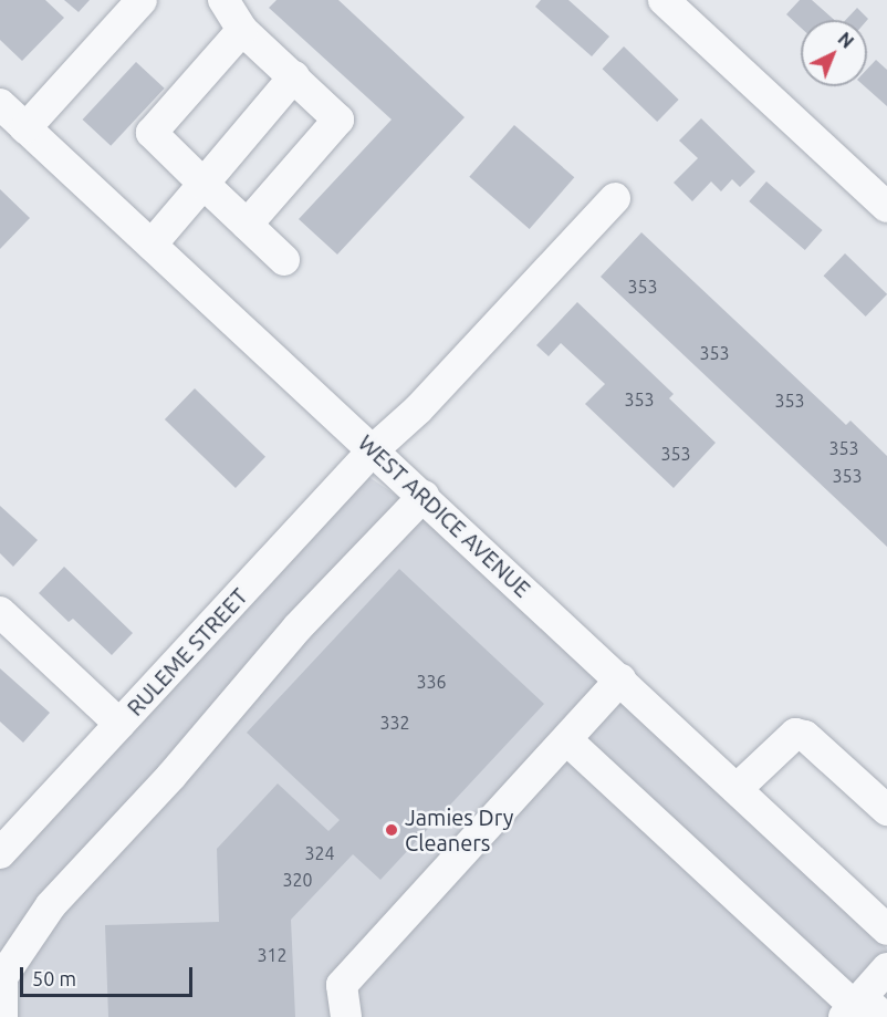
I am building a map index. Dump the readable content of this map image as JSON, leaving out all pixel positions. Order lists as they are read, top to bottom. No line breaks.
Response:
{"streets":{"street":["WEST ARDICE AVENUE","RULEME STREET"]},"crossings":[["WEST ARDICE AVENUE","RULEME STREET"]],"places":["Jamies Dry Cleaners"],"house_numbers":["353","353","353","353","353","353","353","336","332","324","320","312"],"scale_bar":"50 m","north":"top right"}
